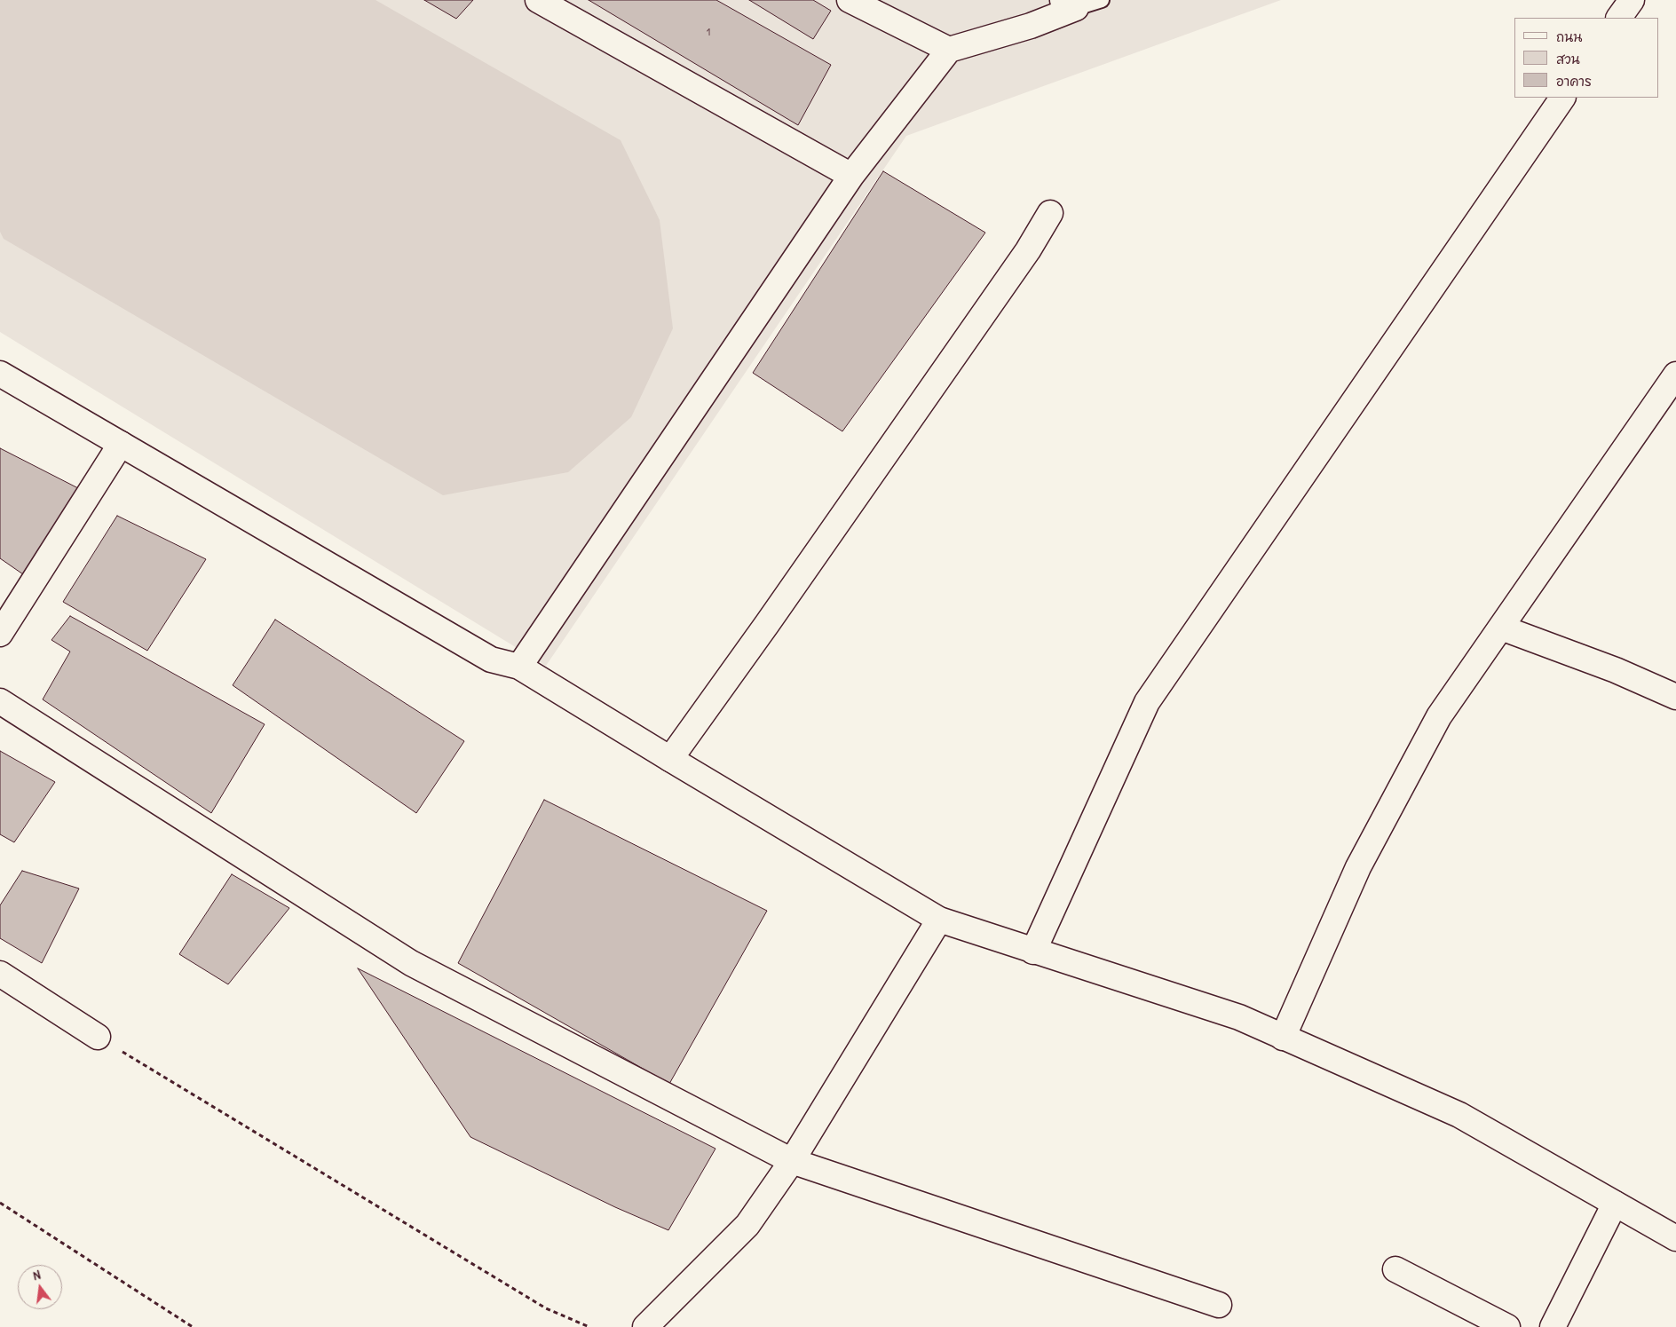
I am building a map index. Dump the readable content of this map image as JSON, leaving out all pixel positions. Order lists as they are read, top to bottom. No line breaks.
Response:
{"house_numbers":["1"],"legend":["ถนน","สวน","อาคาร"],"north":"top"}
